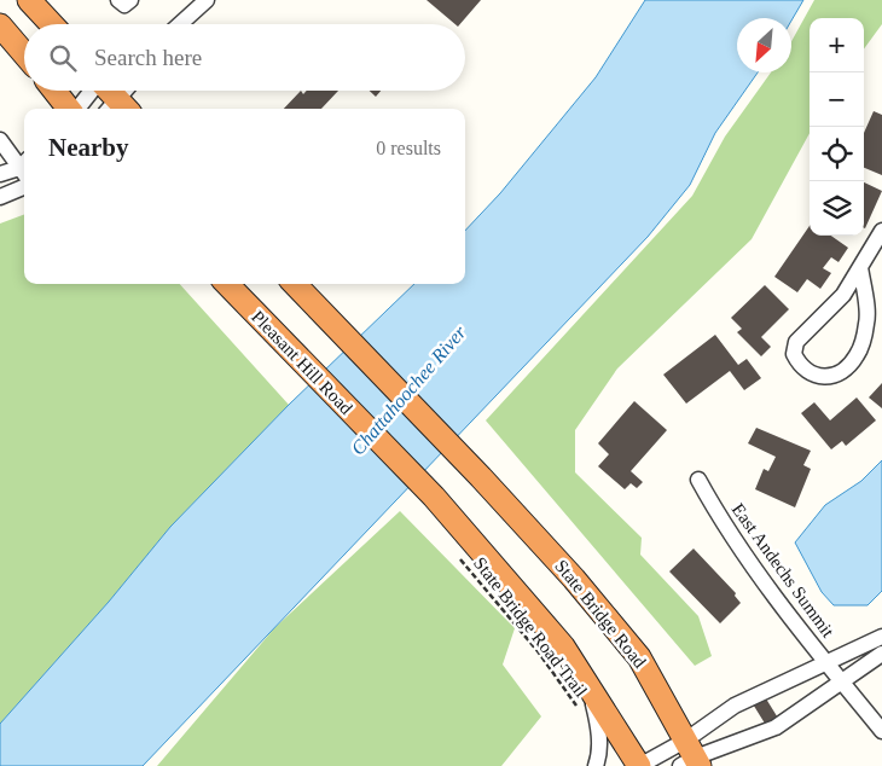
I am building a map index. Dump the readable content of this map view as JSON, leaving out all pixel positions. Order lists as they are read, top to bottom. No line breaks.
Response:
{"streets":{"highway":["Pleasant Hill Road","State Bridge Road"],"street":["East Andechs Summit"],"path":["State Bridge Road Trail"]},"water":["Chattahoochee River"],"north":"bottom left","page":{"map_buttons":["+","−"],"search":"Search here","heading":["Nearby","0 results"]}}
